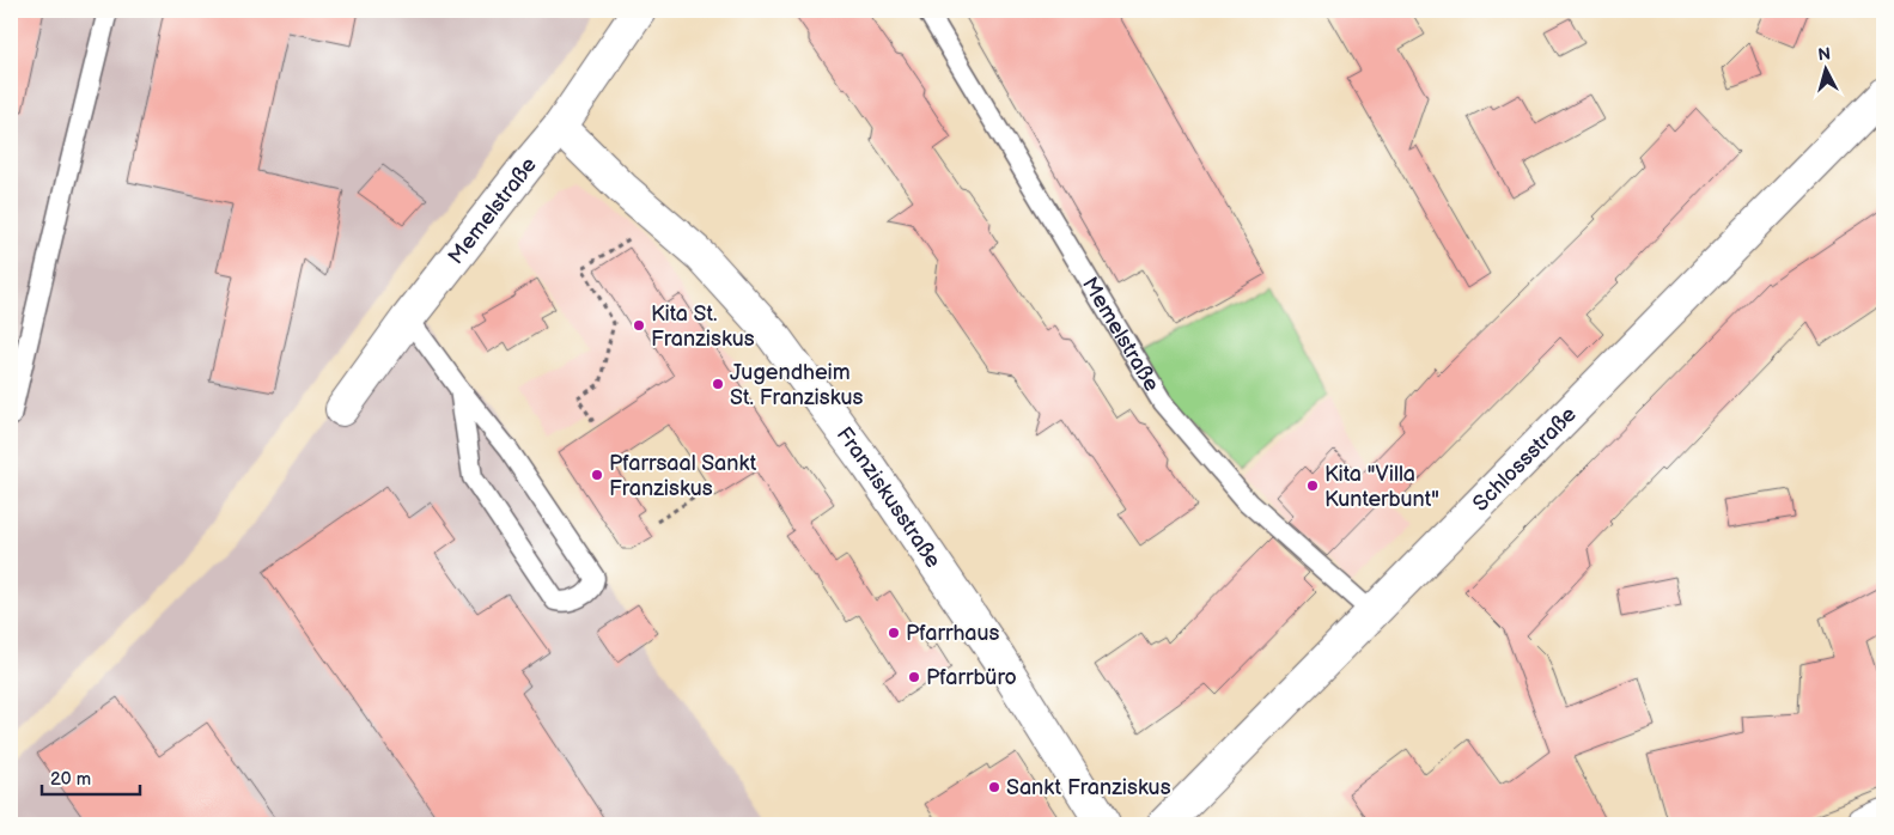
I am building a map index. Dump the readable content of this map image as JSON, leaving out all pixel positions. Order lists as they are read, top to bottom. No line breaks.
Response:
{"streets":{"street":["Memelstraße","Schlossstraße","Franziskusstraße"]},"crossings":[["Memelstraße","Schlossstraße"],["Memelstraße","Franziskusstraße"]],"places":["Kita St. Franziskus","Jugendheim St. Franziskus","Pfarrsaal Sankt Franziskus","Kita \"Villa Kunterbunt\"","Pfarrhaus","Pfarrbüro","Sankt Franziskus"],"scale_bar":"20 m","north":"top"}
